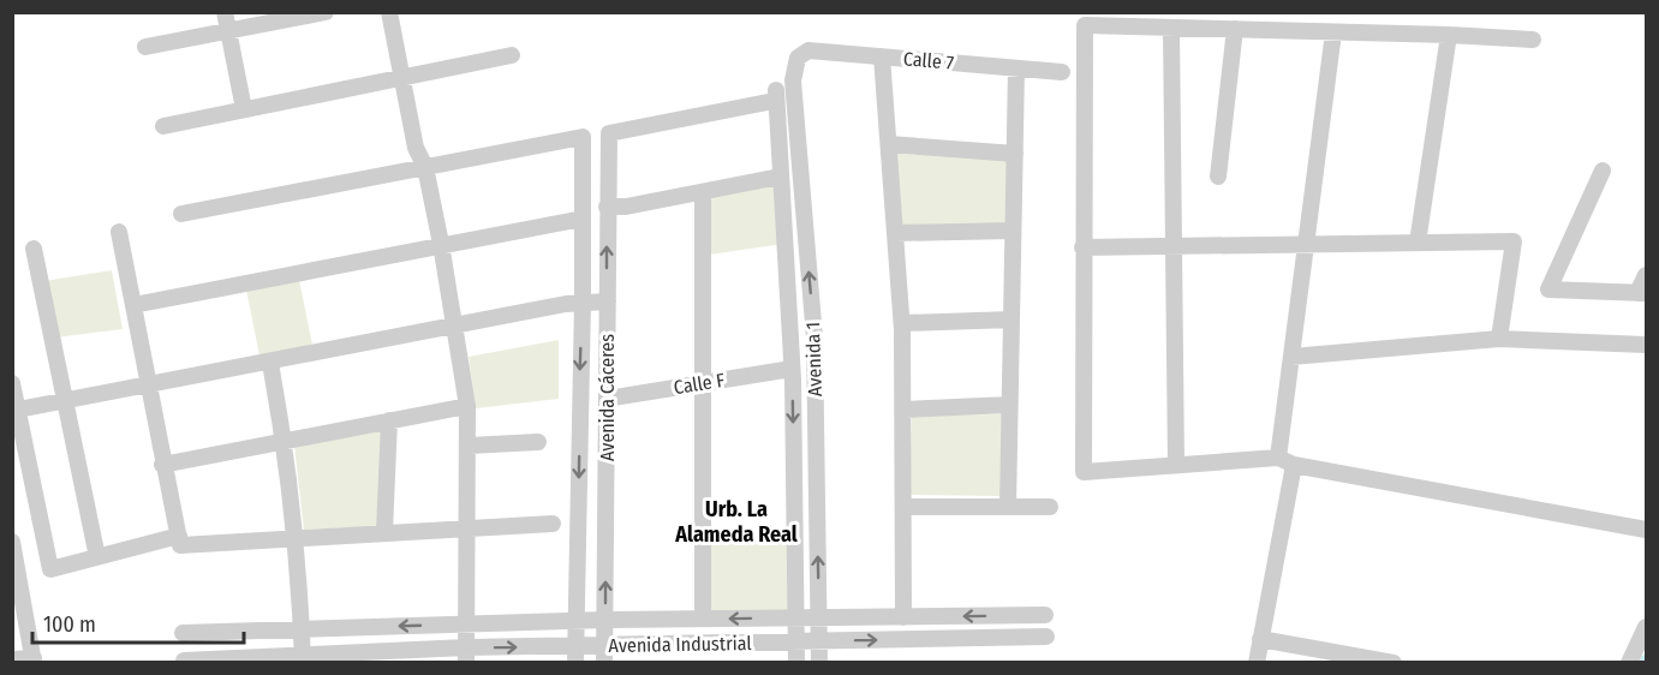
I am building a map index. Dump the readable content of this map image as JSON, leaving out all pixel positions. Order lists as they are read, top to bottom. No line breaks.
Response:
{"streets":{"street":["Calle 7","Avenida 1","Calle F","Avenida Cáceres","Avenida Industrial"]},"crossings":[["Calle 7","Avenida 1"],["Avenida 1","Calle F"],["Avenida 1","Avenida Cáceres"],["Avenida 1","Avenida Industrial"],["Calle F","Avenida Cáceres"],["Avenida Cáceres","Avenida Industrial"]],"districts":["Urb. La Alameda Real"],"scale_bar":"100 m"}
